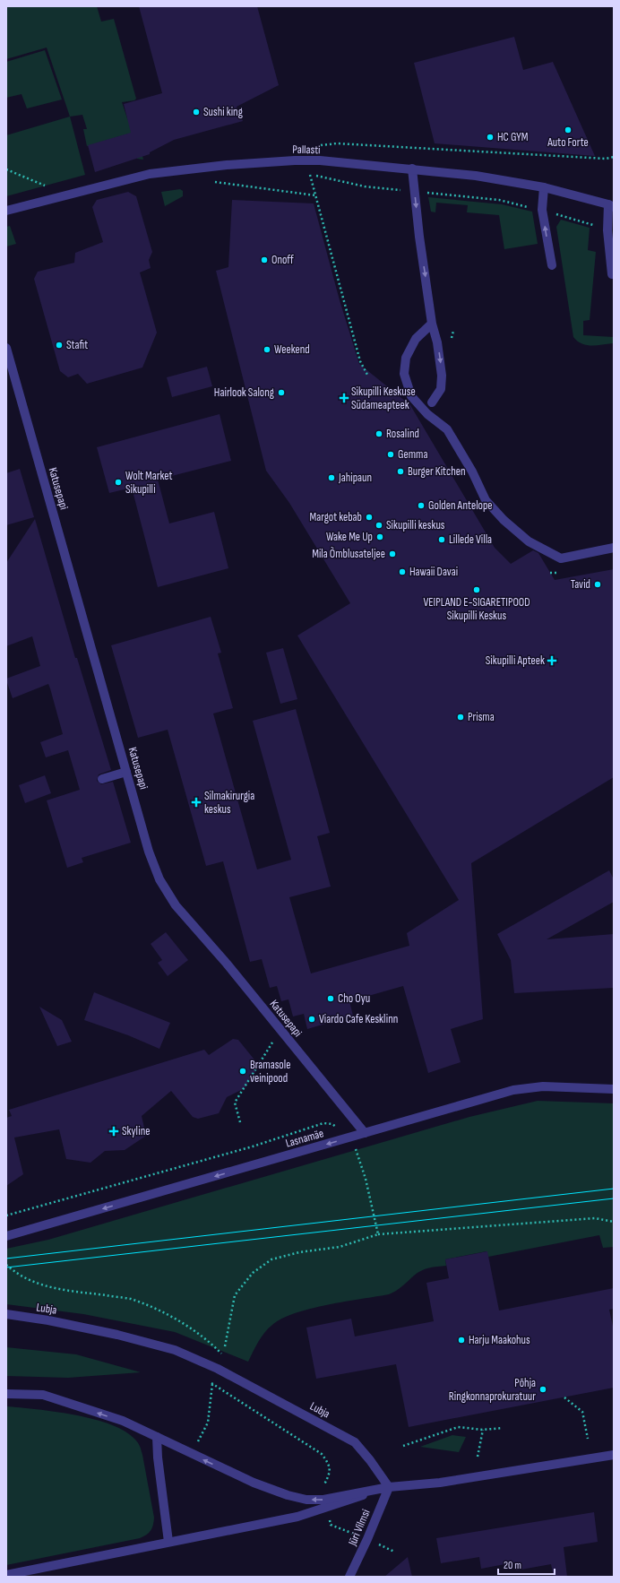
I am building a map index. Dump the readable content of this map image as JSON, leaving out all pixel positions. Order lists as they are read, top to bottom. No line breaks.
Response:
{"streets":{"street":["Pallasti","Katusepapi","Lasnamäe","Lubja","Jüri Vilmsi"]},"crossings":[["Katusepapi","Lasnamäe"],["Lubja","Jüri Vilmsi"]],"one_way":["Lasnamäe"],"places":{"other":["Sushi king","Auto Forte","HC GYM","Onoff","Stafit","Weekend","Hairlook Salong","Rosalind","Gemma","Burger Kitchen","Jahipaun","Wolt Market Sikupilli","Golden Antelope","Margot kebab","Sikupilli keskus","Wake Me Up","Lillede Villa","Mila Õmblusateljee","Hawaii Davai","Tavid","VEIPLAND E-SIGARETIPOOD Sikupilli Keskus","Prisma","Cho Oyu","Viardo Cafe Kesklinn","Bramasole veinipood","Harju Maakohus","Põhja Ringkonnaprokuratuur"],"health":["Sikupilli Keskuse Südameapteek","Sikupilli Apteek","Silmakirurgia keskus","Skyline"]},"scale_bar":"20 m"}
